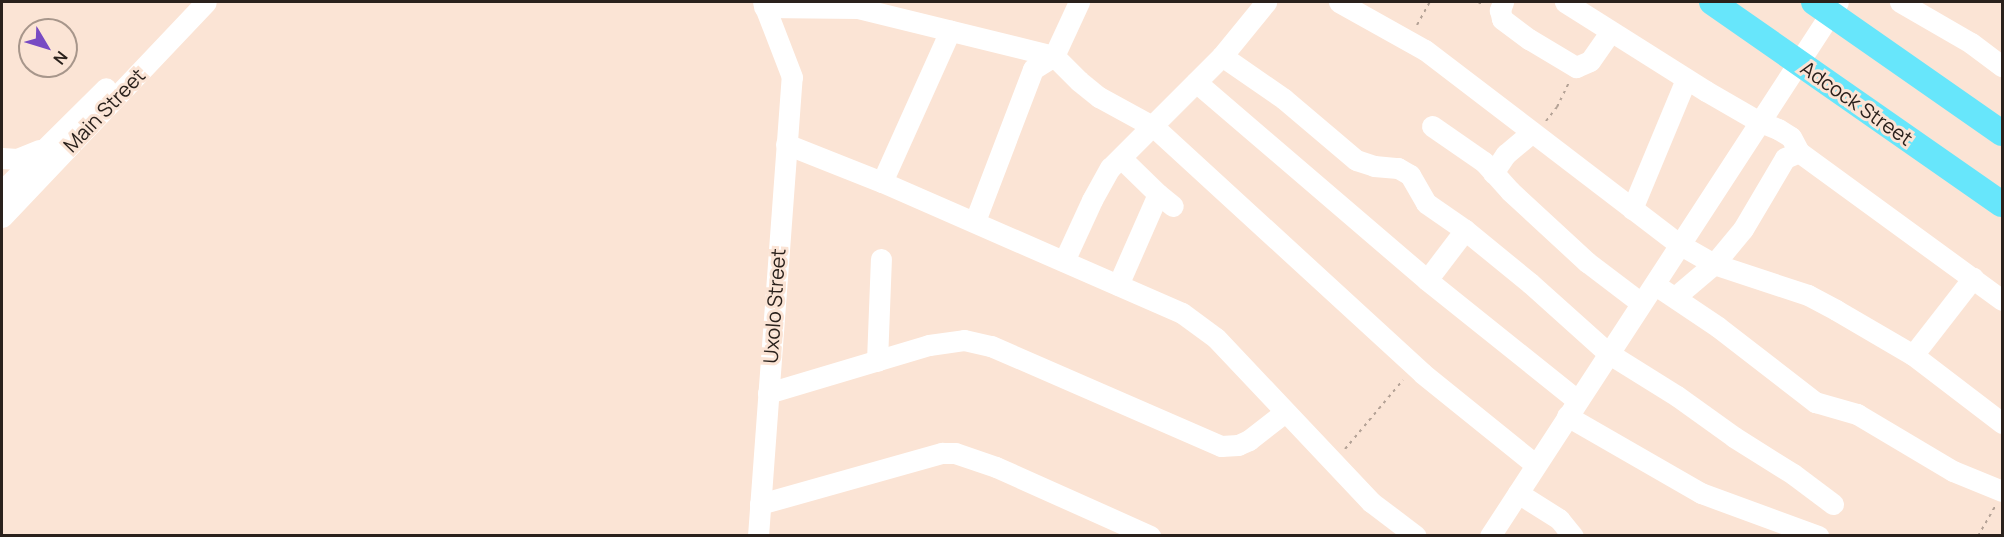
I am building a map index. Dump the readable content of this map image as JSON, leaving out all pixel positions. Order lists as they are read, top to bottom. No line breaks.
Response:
{"streets":{"main road":["Adcock Street"],"street":["Main Street","Uxolo Street"]},"north":"bottom right"}
